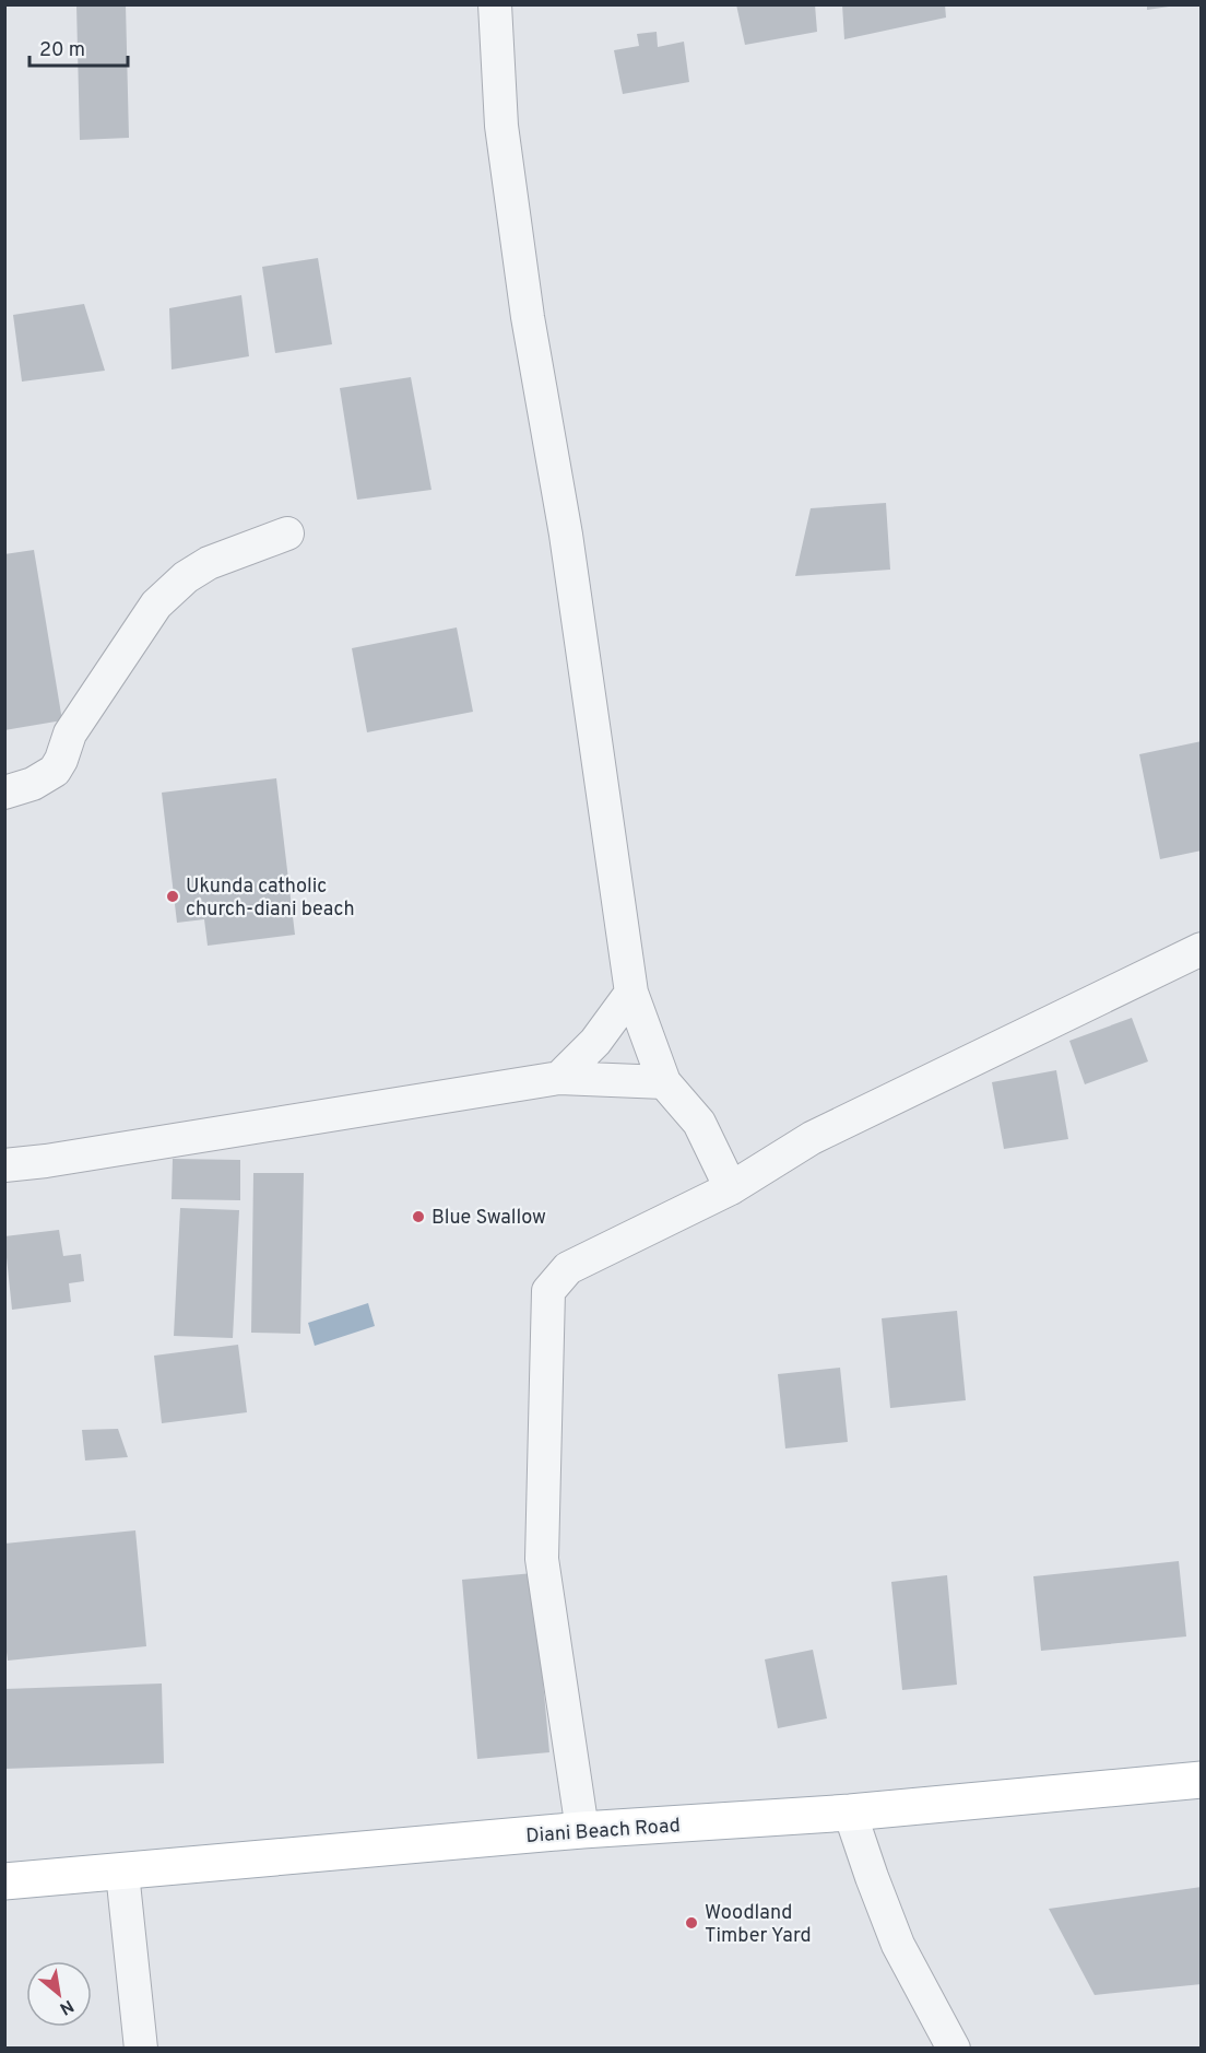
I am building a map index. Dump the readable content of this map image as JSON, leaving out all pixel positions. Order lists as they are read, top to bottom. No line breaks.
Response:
{"streets":{"main road":["Diani Beach Road"]},"places":["Ukunda catholic church-diani beach","Blue Swallow","Woodland Timber Yard"],"scale_bar":"20 m","north":"bottom right"}
